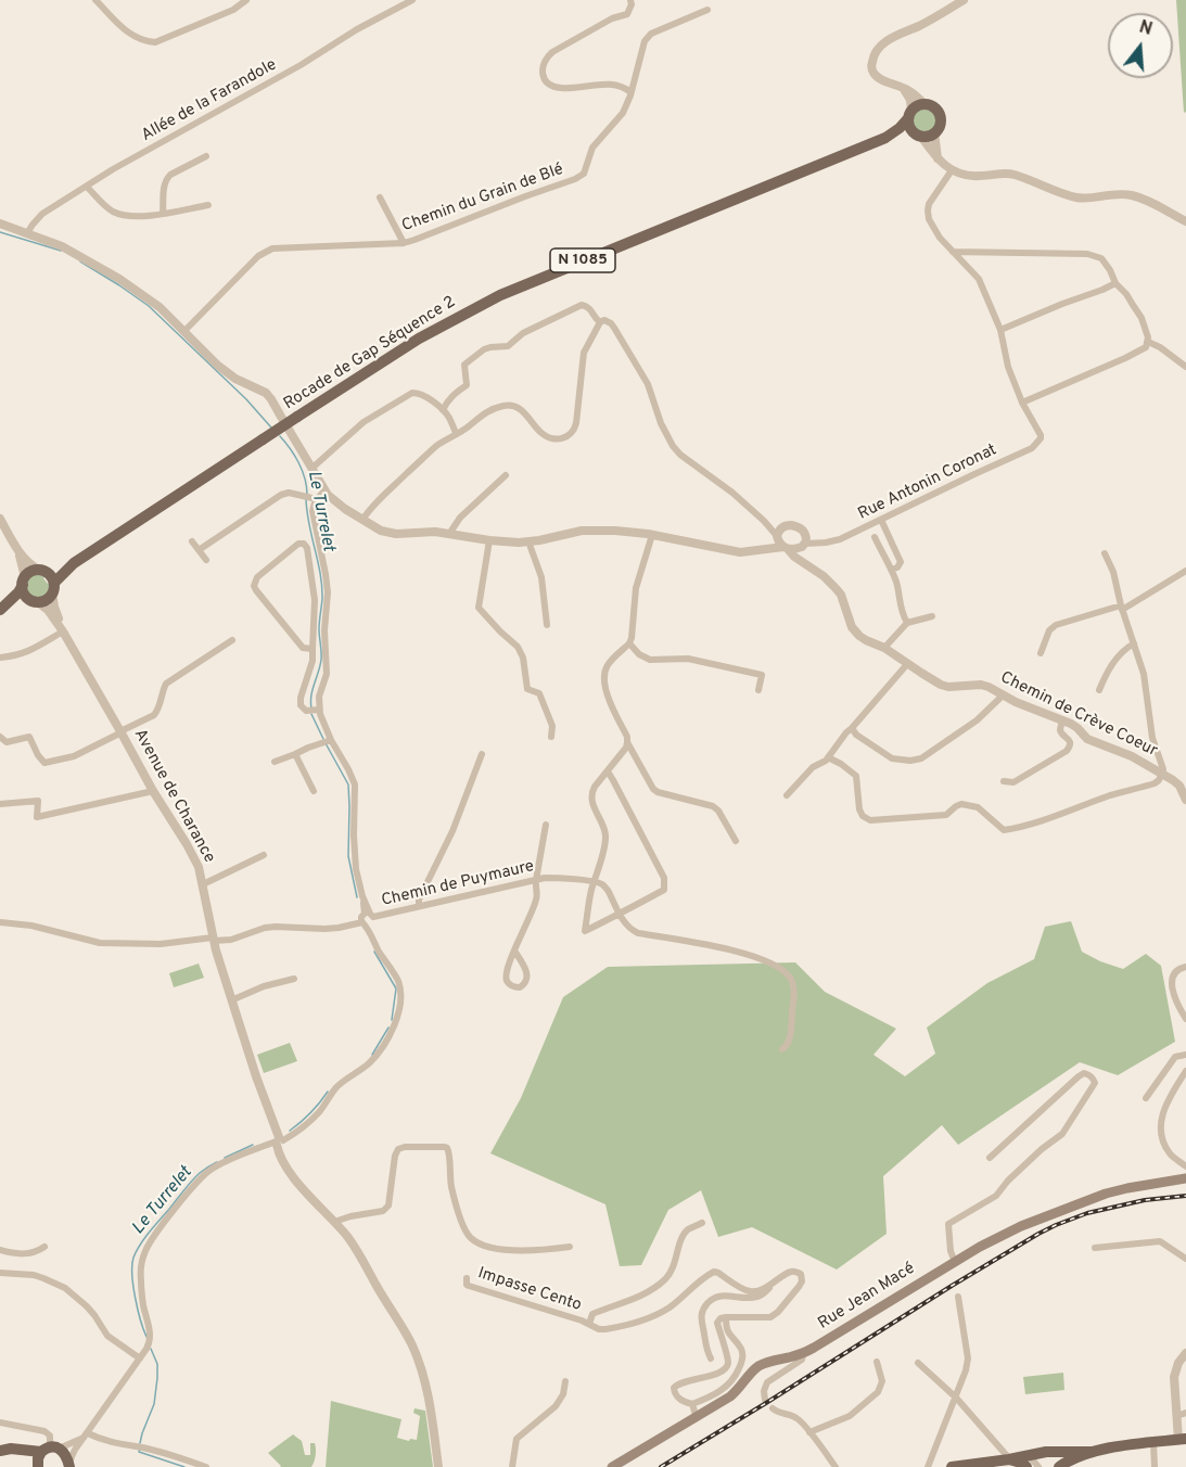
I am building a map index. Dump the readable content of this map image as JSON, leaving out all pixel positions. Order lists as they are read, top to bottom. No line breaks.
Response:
{"streets":{"main road":["N 1085","Rocade de Gap Séquence 2","Rue Jean Macé"],"street":["Allée de la Farandole","Chemin du Grain de Blé","Rue Antonin Coronat","Chemin de Crève Coeur","Avenue de Charance","Chemin de Puymaure","Impasse Cento"]},"crossings":[["Rocade de Gap Séquence 2","Avenue de Charance"],["Rue Antonin Coronat","Chemin de Crève Coeur"],["Avenue de Charance","Chemin de Puymaure"]],"water":["Le Turrelet"],"north":"top"}
